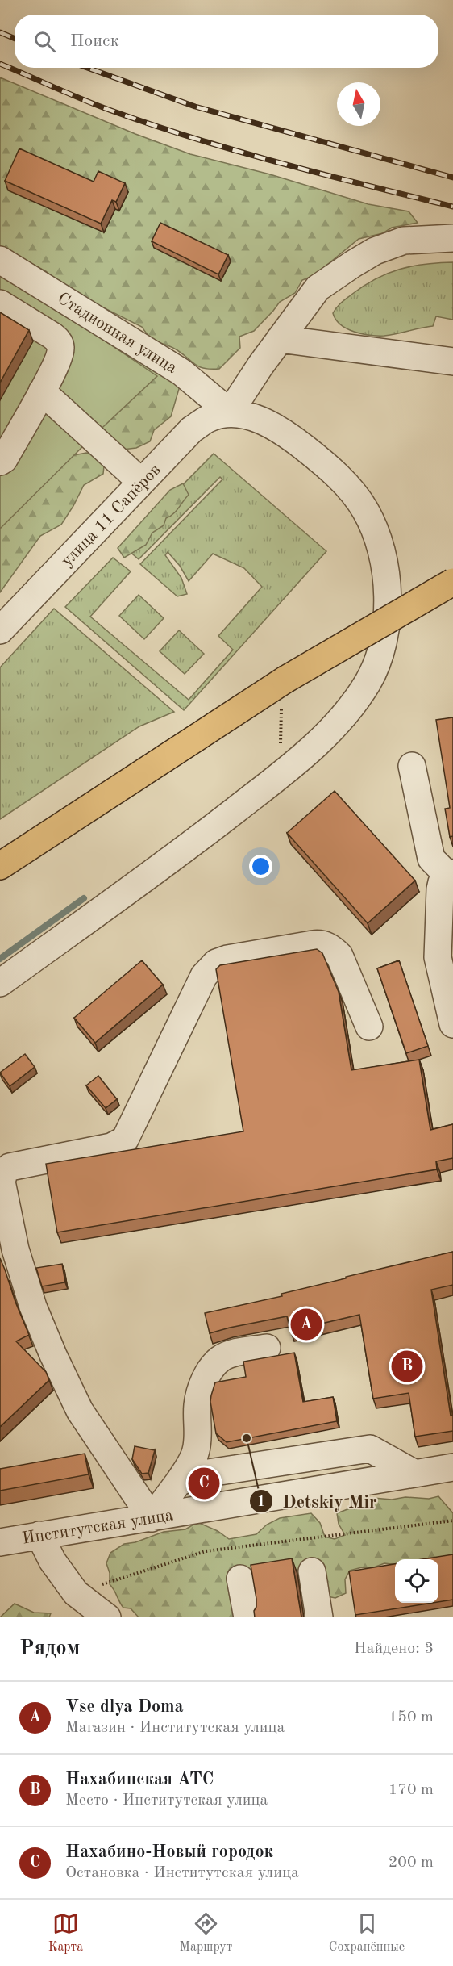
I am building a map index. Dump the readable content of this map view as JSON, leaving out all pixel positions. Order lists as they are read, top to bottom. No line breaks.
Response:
{"streets":{"street":["Стадионная улица","улица 11 Сапёров","Институтская улица"]},"crossings":[["Стадионная улица","улица 11 Сапёров"]],"places":["Detskiy Mir"],"north":"top","page":{"search":"Поиск","pins":["A","B","C"],"heading":["Рядом","Найдено: 3"],"list":[{"mark":"A","name":"Vse dlya Doma","note":"Магазин · Институтская улица","value":"150 m"},{"mark":"B","name":"Нахабинская АТС","note":"Место · Институтская улица","value":"170 m"},{"mark":"C","name":"Нахабино-Новый городок","note":"Остановка · Институтская улица","value":"200 m"}],"nav":["Карта","Маршрут","Сохранённые"]}}
